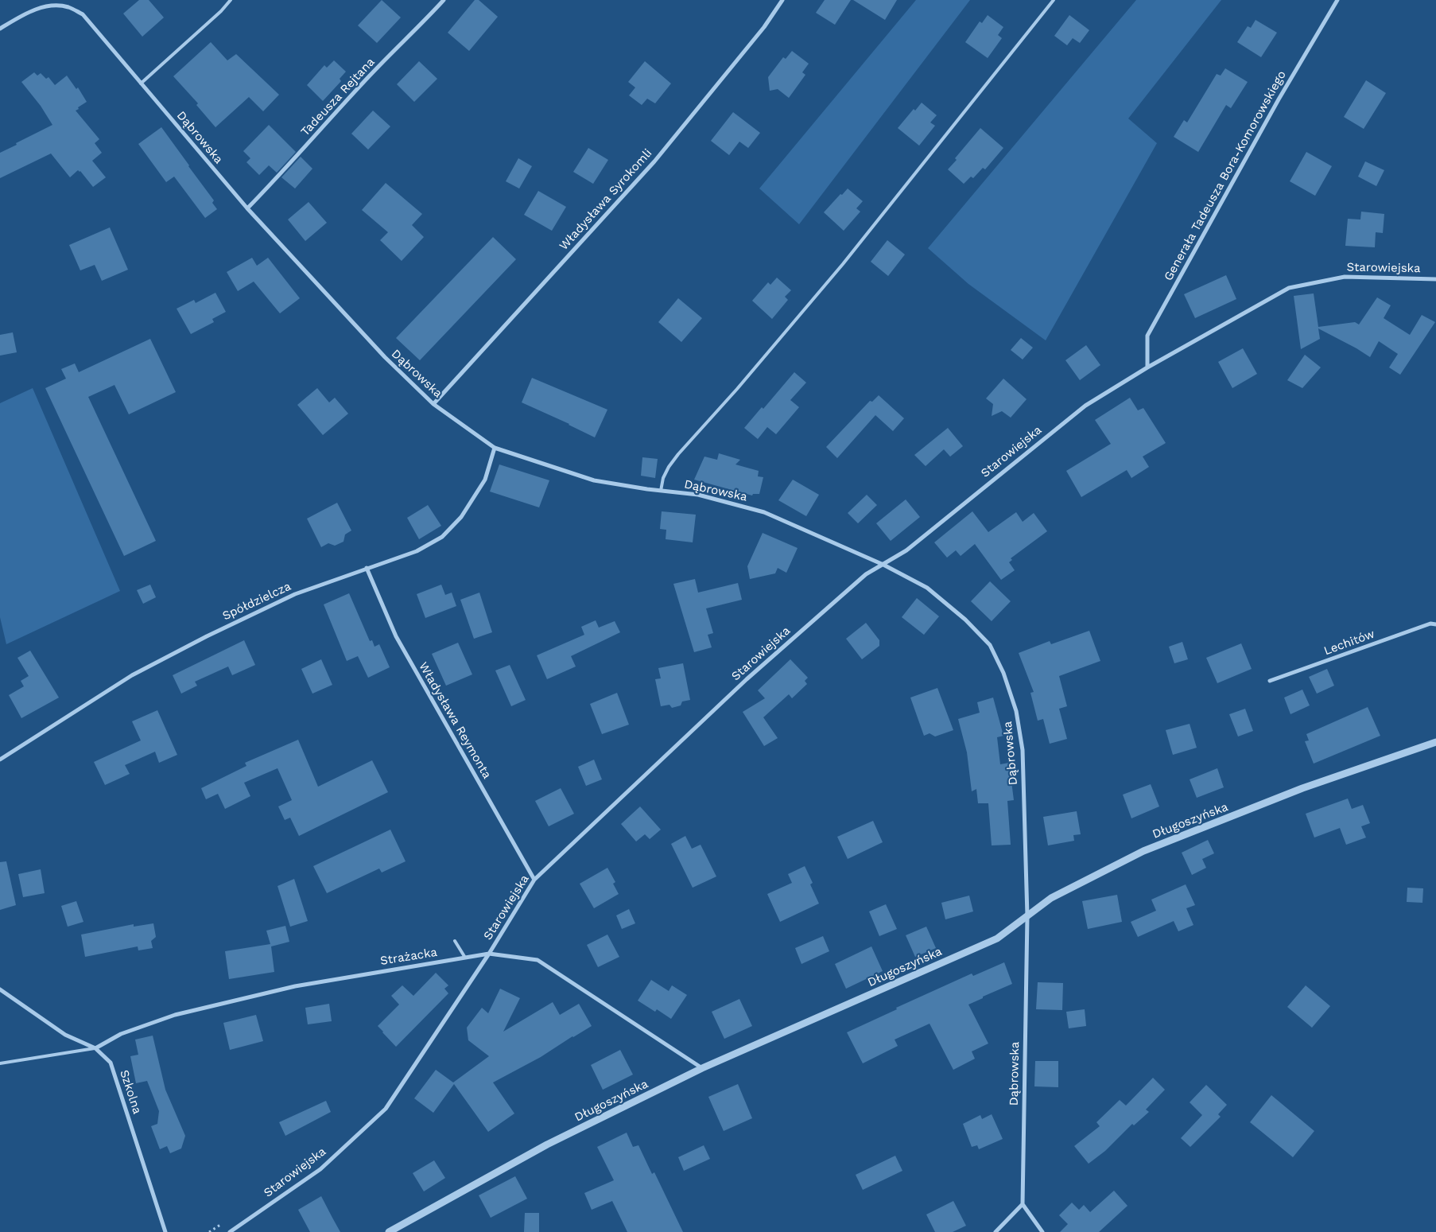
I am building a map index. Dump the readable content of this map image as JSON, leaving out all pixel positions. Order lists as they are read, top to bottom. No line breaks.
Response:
{"streets":{"street":["Tadeusza Rejtana","Dąbrowska","Generała Tadeusza Bora-Komorowskiego","Władysława Syrokomli","Starowiejska","Spółdzielcza","Lechitów","Władysława Reymonta","Długoszyńska","Strażacka","Szkolna"]},"crossings":[["Tadeusza Rejtana","Dąbrowska"],["Dąbrowska","Władysława Syrokomli"],["Dąbrowska","Starowiejska"],["Dąbrowska","Spółdzielcza"],["Dąbrowska","Długoszyńska"],["Generała Tadeusza Bora-Komorowskiego","Starowiejska"],["Starowiejska","Władysława Reymonta"],["Starowiejska","Strażacka"],["Spółdzielcza","Władysława Reymonta"],["Długoszyńska","Strażacka"],["Strażacka","Szkolna"]]}
